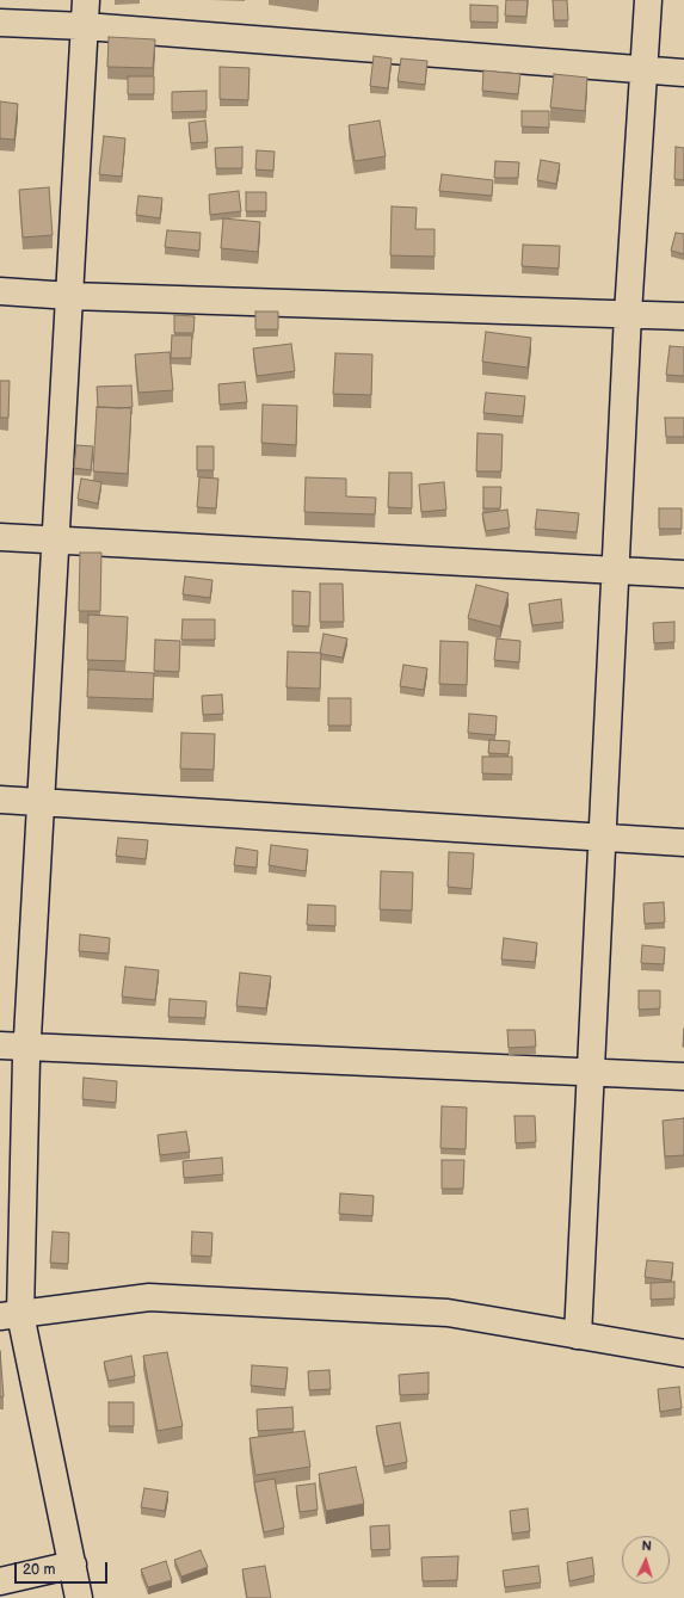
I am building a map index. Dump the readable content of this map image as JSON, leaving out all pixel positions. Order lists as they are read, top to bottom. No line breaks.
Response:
{"scale_bar":"20 m","north":"top"}
